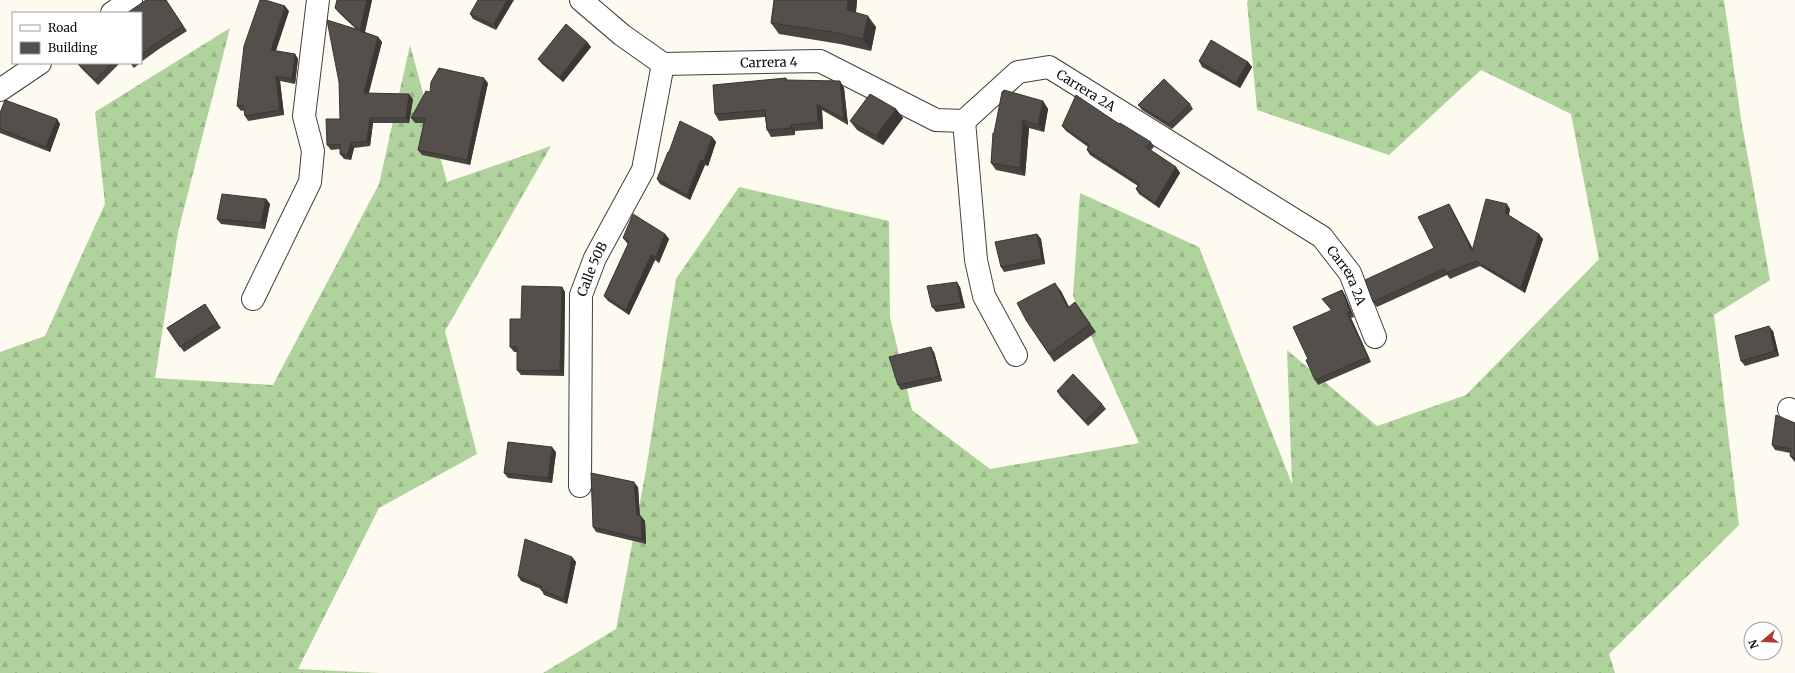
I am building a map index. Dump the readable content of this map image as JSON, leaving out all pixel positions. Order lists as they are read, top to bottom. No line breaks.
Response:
{"streets":{"street":["Carrera 4","Carrera 2A","Calle 50B"]},"crossings":[["Carrera 4","Carrera 2A"],["Carrera 4","Calle 50B"]],"legend":["Road","Building"],"north":"left"}
